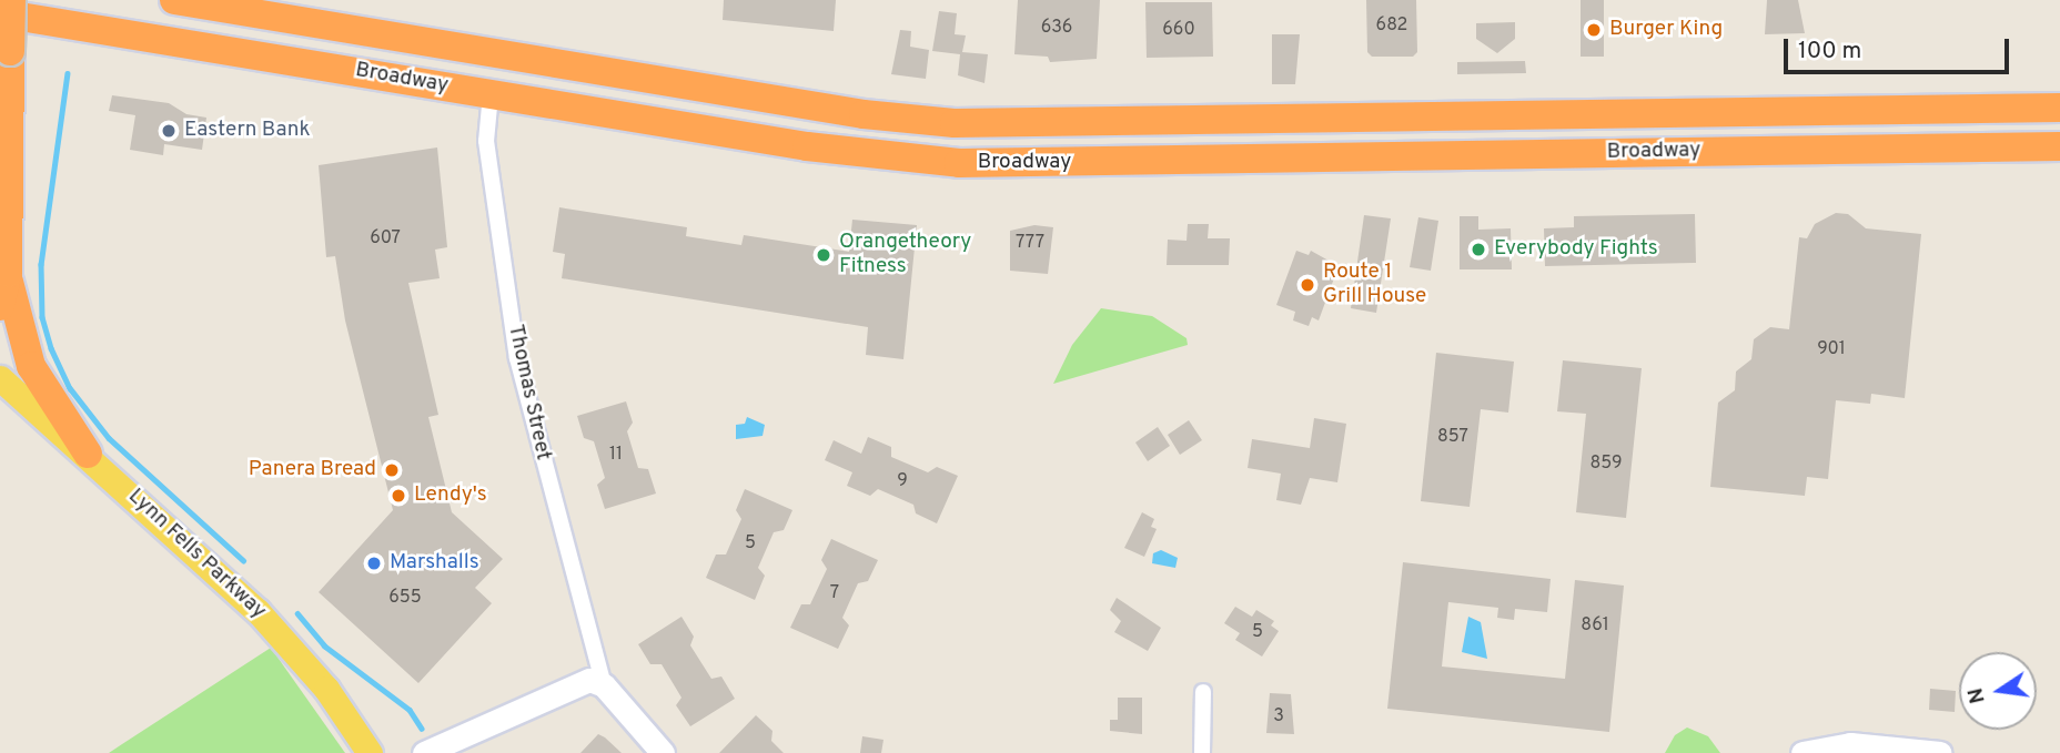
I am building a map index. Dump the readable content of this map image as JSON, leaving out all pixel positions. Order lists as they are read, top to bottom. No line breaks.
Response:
{"streets":{"highway":["Broadway"],"main road":["Lynn Fells Parkway"],"street":["Thomas Street"]},"crossings":[["Broadway","Thomas Street"]],"places":["Burger King","Eastern Bank","Everybody Fights","Orangetheory Fitness","Route 1 Grill House","Panera Bread","Lendy's","Marshalls"],"house_numbers":["682","636","660","607","777","901","857","11","859","9","5","7","655","861","5","3"],"scale_bar":"100 m","north":"left"}
